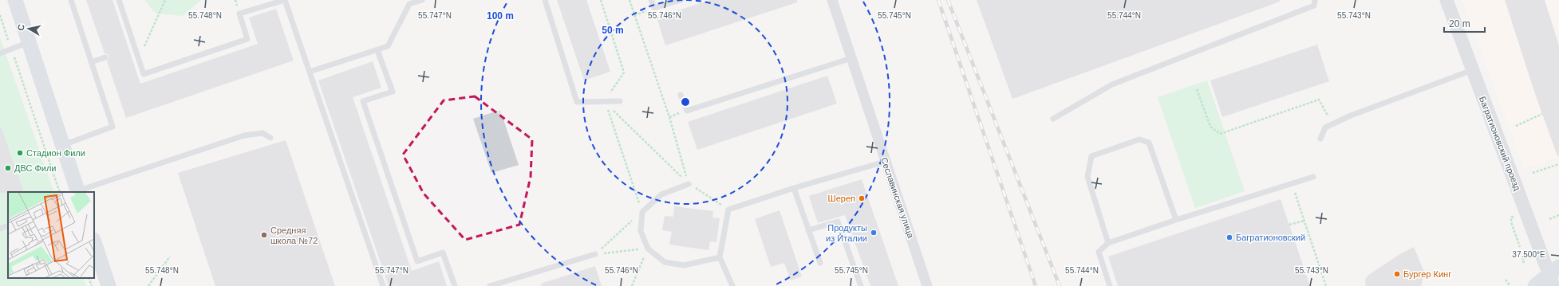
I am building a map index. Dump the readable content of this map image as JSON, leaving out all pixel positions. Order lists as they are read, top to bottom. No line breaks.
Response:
{"streets":{"street":["Багратионовский проезд","Сеславинская улица"]},"places":["Стадион Фили","ДВС Фили","Шереп","Продукты из Италии","Средняя школа №72","Багратионовский","Бургер Кинг"],"scale_bar":"20 m","north":"left","coordinates":["55.744°N","55.748°N","55.747°N","55.746°N","55.745°N","55.743°N","37.500°E"],"rings":["100 m","50 m"]}
